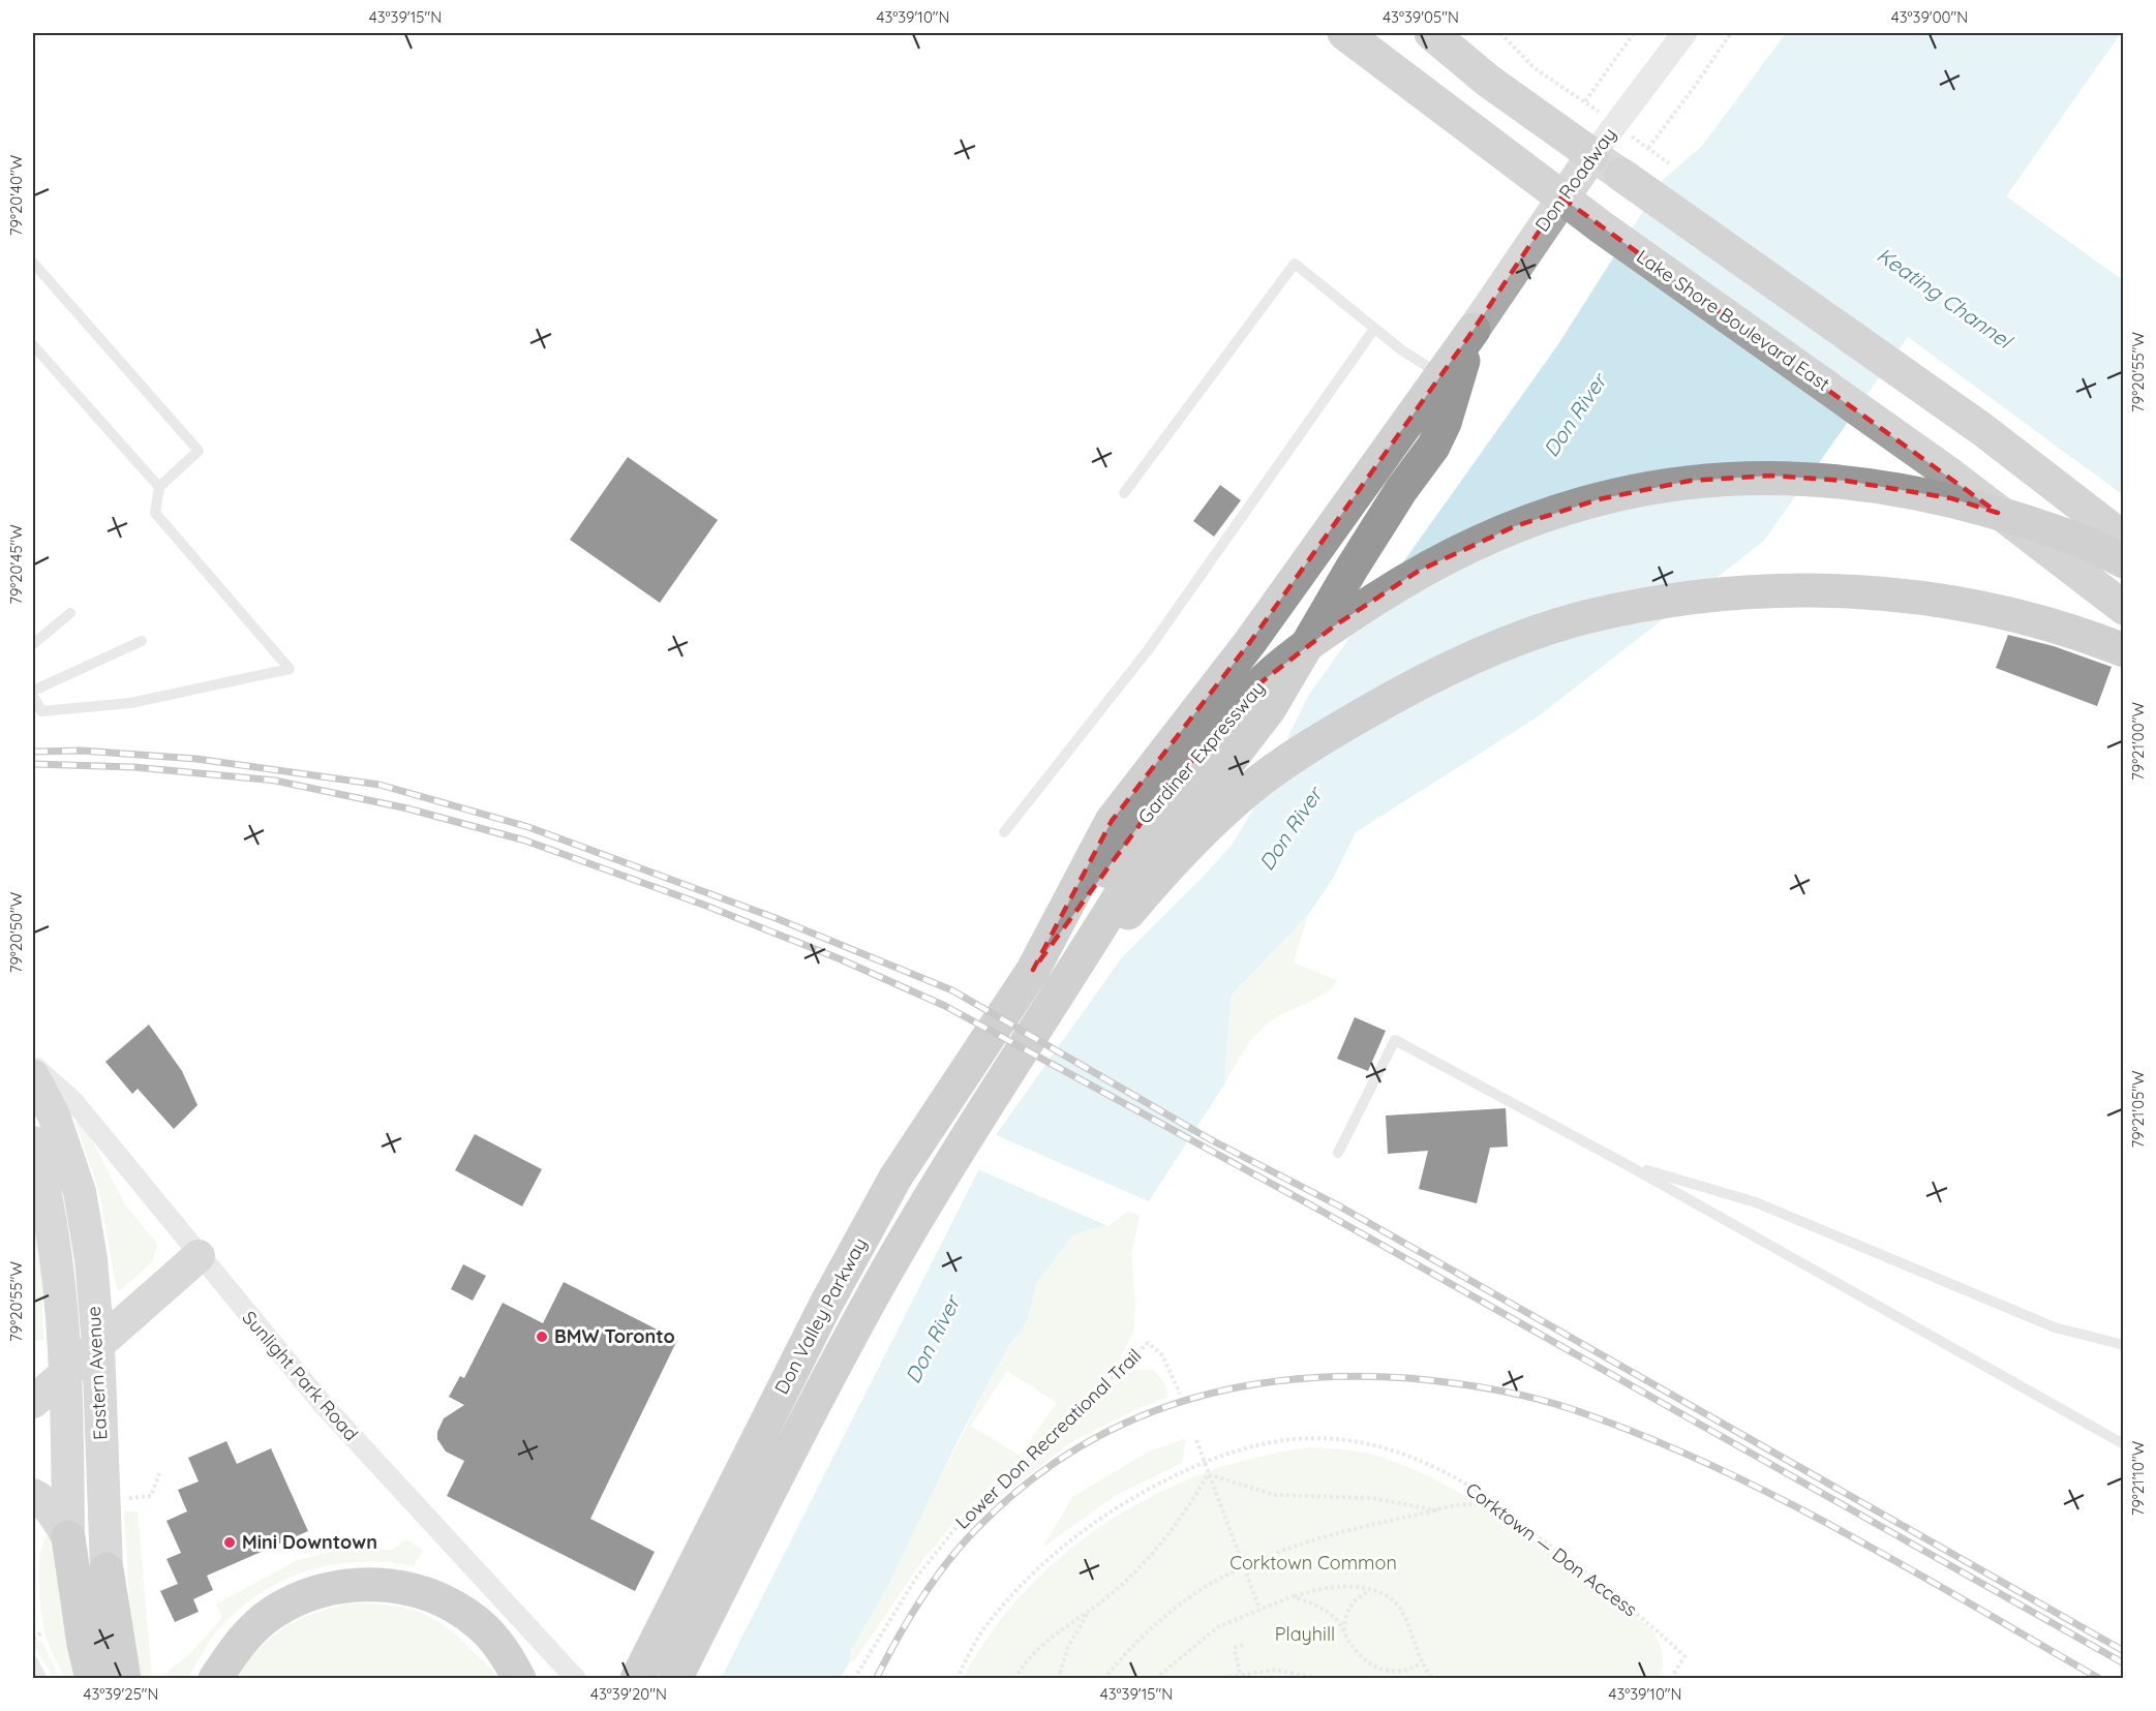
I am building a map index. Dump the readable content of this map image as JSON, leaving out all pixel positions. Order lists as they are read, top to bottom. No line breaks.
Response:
{"streets":{"highway":["Lake Shore Boulevard East","Gardiner Expressway","Don Valley Parkway","Eastern Avenue"],"main road":["Don Roadway"],"street":["Sunlight Park Road"],"path":["Lower Don Recreational Trail","Corktown — Don Access"]},"crossings":[["Don Roadway","Lake Shore Boulevard East"],["Gardiner Expressway","Don Valley Parkway"]],"water":["Keating Channel","Don River"],"parks":["Corktown Common","Playhill"],"places":["BMW Toronto","Mini Downtown"],"coordinates":["43°39'15\"N","43°39'10\"N","43°39'05\"N","43°39'00\"N","79°20'40\"W","79°20'55\"W","79°20'45\"W","79°21'00\"W","79°20'50\"W","79°21'05\"W","79°21'10\"W","43°39'25\"N","43°39'20\"N"]}
